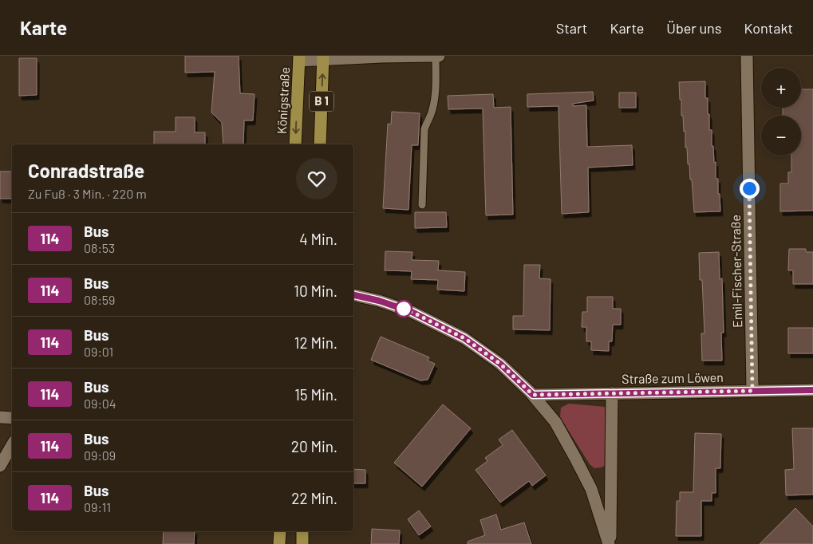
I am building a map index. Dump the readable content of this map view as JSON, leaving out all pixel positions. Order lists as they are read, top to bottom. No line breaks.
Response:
{"streets":{"main road":["Königstraße","B 1"],"street":["Emil-Fischer-Straße","Straße zum Löwen"]},"crossings":[["Emil-Fischer-Straße","Straße zum Löwen"]],"lines":["bus line 114"],"page":{"header":"Karte","nav":["Start","Karte","Über uns","Kontakt"],"map_buttons":["+","−"],"heading":["Conradstraße","Zu Fuß · 3 Min. · 220 m"],"list":[{"mark":"114","name":"Bus","note":"08:53","value":"4 Min."},{"mark":"114","name":"Bus","note":"08:59","value":"10 Min."},{"mark":"114","name":"Bus","note":"09:01","value":"12 Min."},{"mark":"114","name":"Bus","note":"09:04","value":"15 Min."},{"mark":"114","name":"Bus","note":"09:09","value":"20 Min."},{"mark":"114","name":"Bus","note":"09:11","value":"22 Min."}]}}
